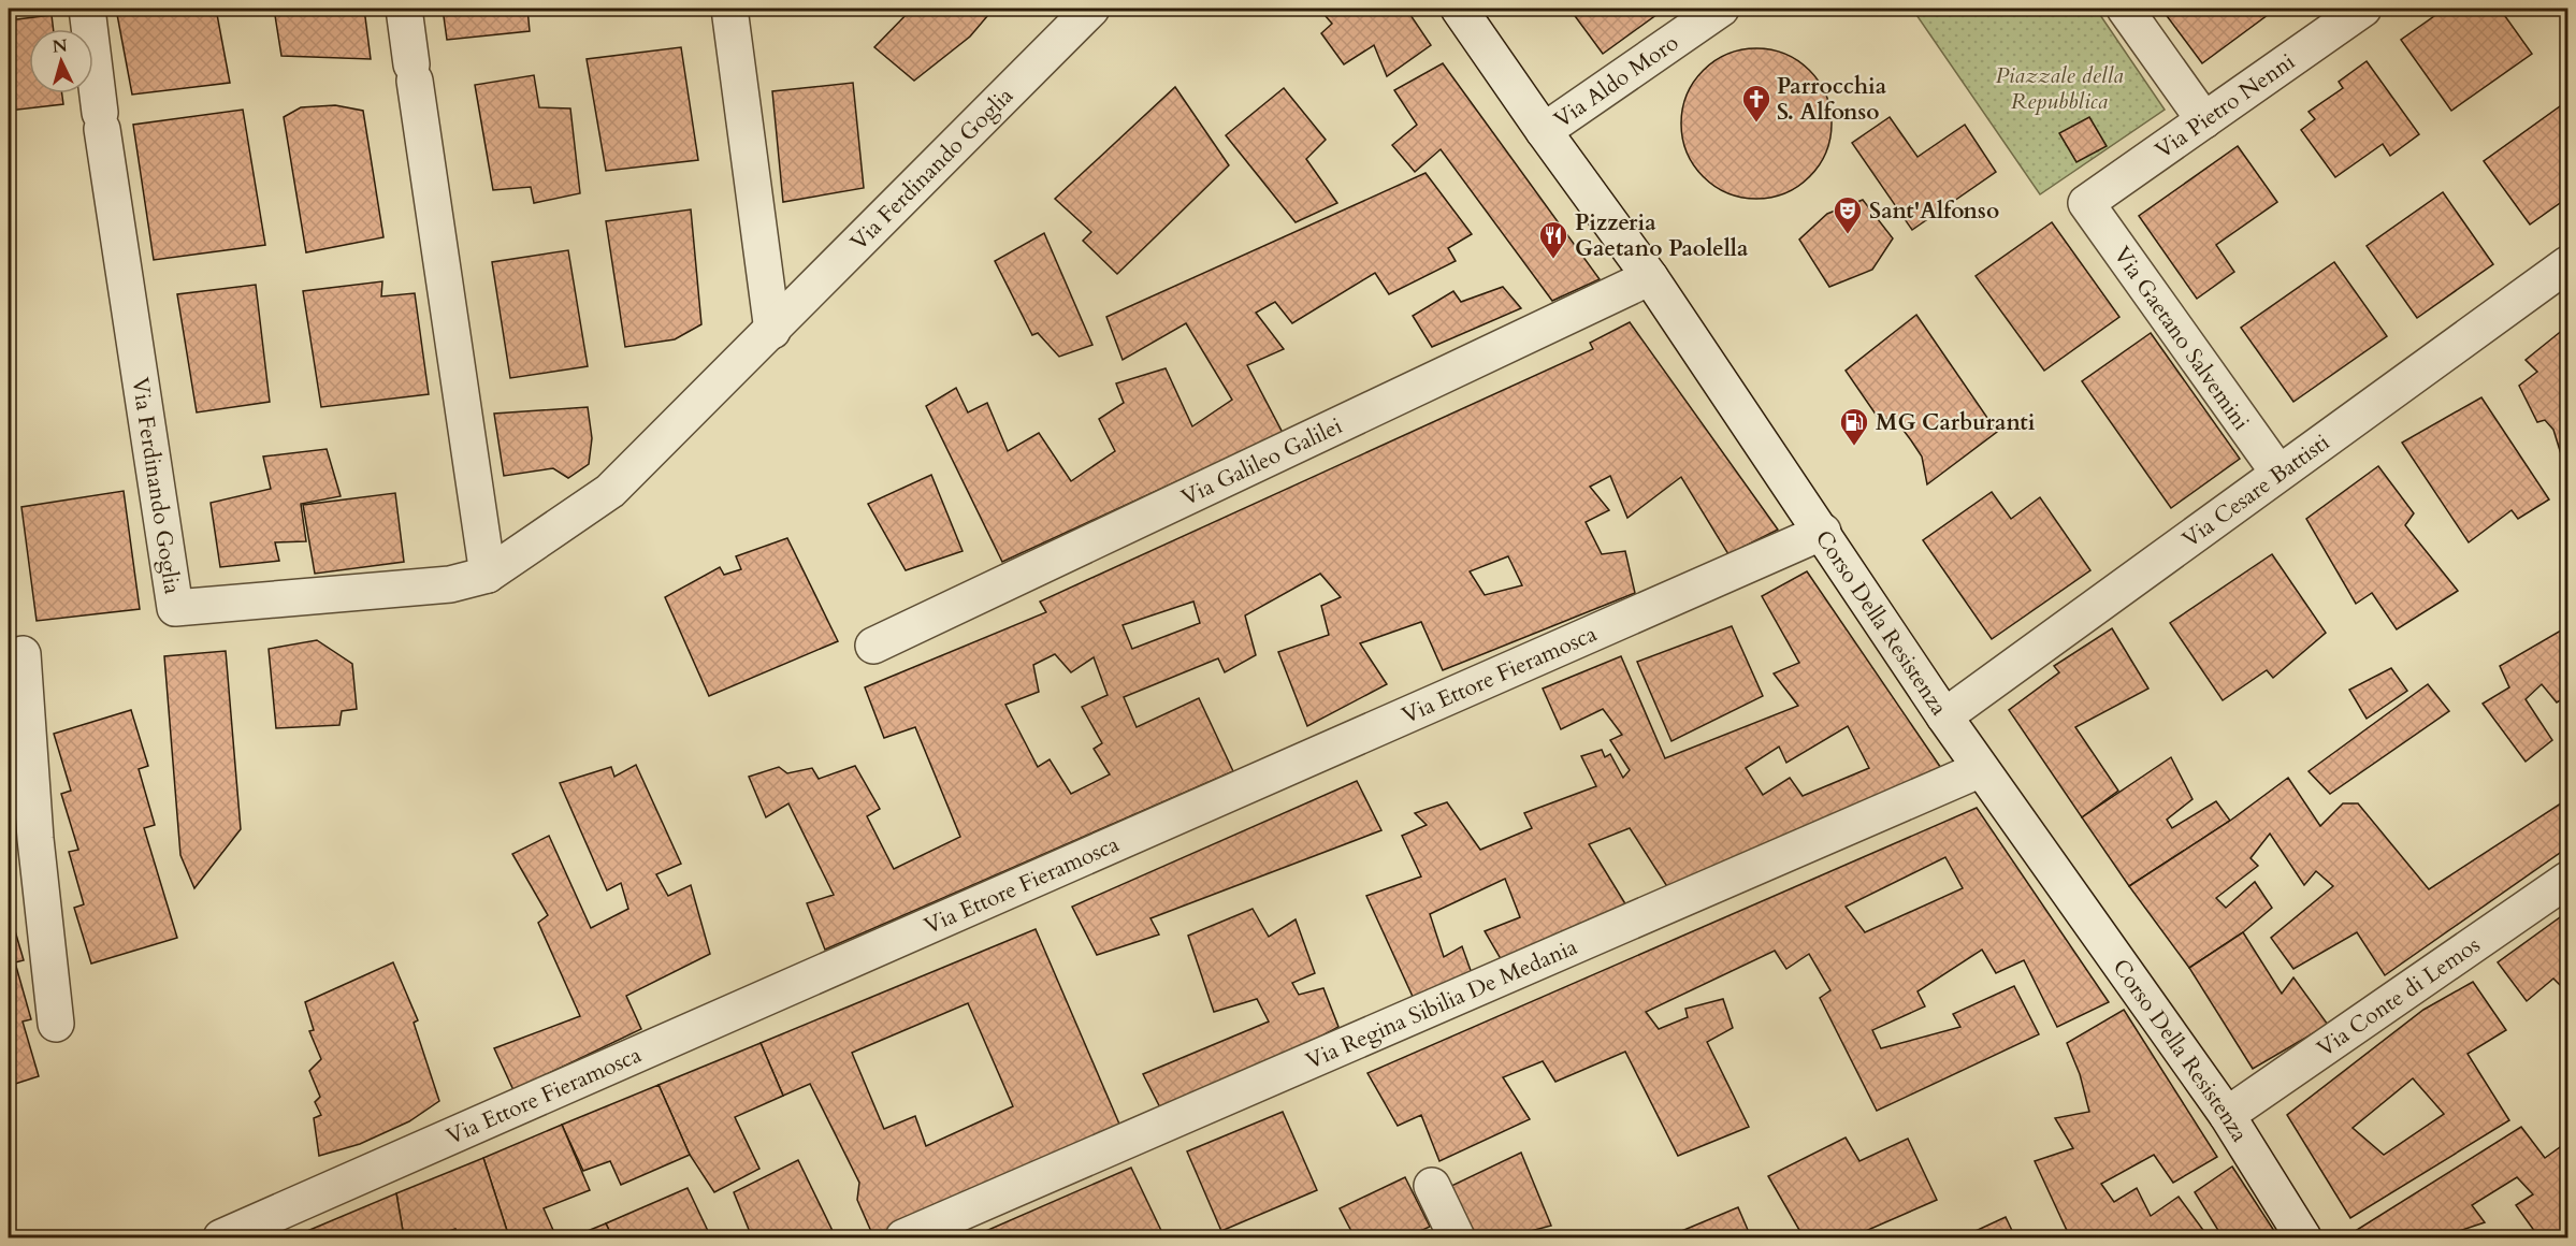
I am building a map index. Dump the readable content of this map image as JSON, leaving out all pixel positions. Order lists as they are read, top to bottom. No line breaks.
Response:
{"streets":{"street":["Via Aldo Moro","Via Pietro Nenni","Via Ferdinando Goglia","Via Gaetano Salvemini","Via Galileo Galilei","Via Cesare Battisti","Corso Della Resistenza","Via Ettore Fieramosca","Via Conte di Lemos","Via Regina Sibilia De Medania"]},"crossings":[["Via Aldo Moro","Corso Della Resistenza"],["Via Pietro Nenni","Via Gaetano Salvemini"],["Via Gaetano Salvemini","Via Cesare Battisti"],["Via Galileo Galilei","Corso Della Resistenza"],["Via Cesare Battisti","Corso Della Resistenza"],["Corso Della Resistenza","Via Ettore Fieramosca"],["Corso Della Resistenza","Via Conte di Lemos"],["Corso Della Resistenza","Via Regina Sibilia De Medania"]],"parks":["Piazzale della Repubblica"],"places":{"church":["Parrocchia S. Alfonso"],"theatre":["Sant'Alfonso"],"restaurant":["Pizzeria Gaetano Paolella"],"fuel station":["MG Carburanti"]},"north":"top"}
